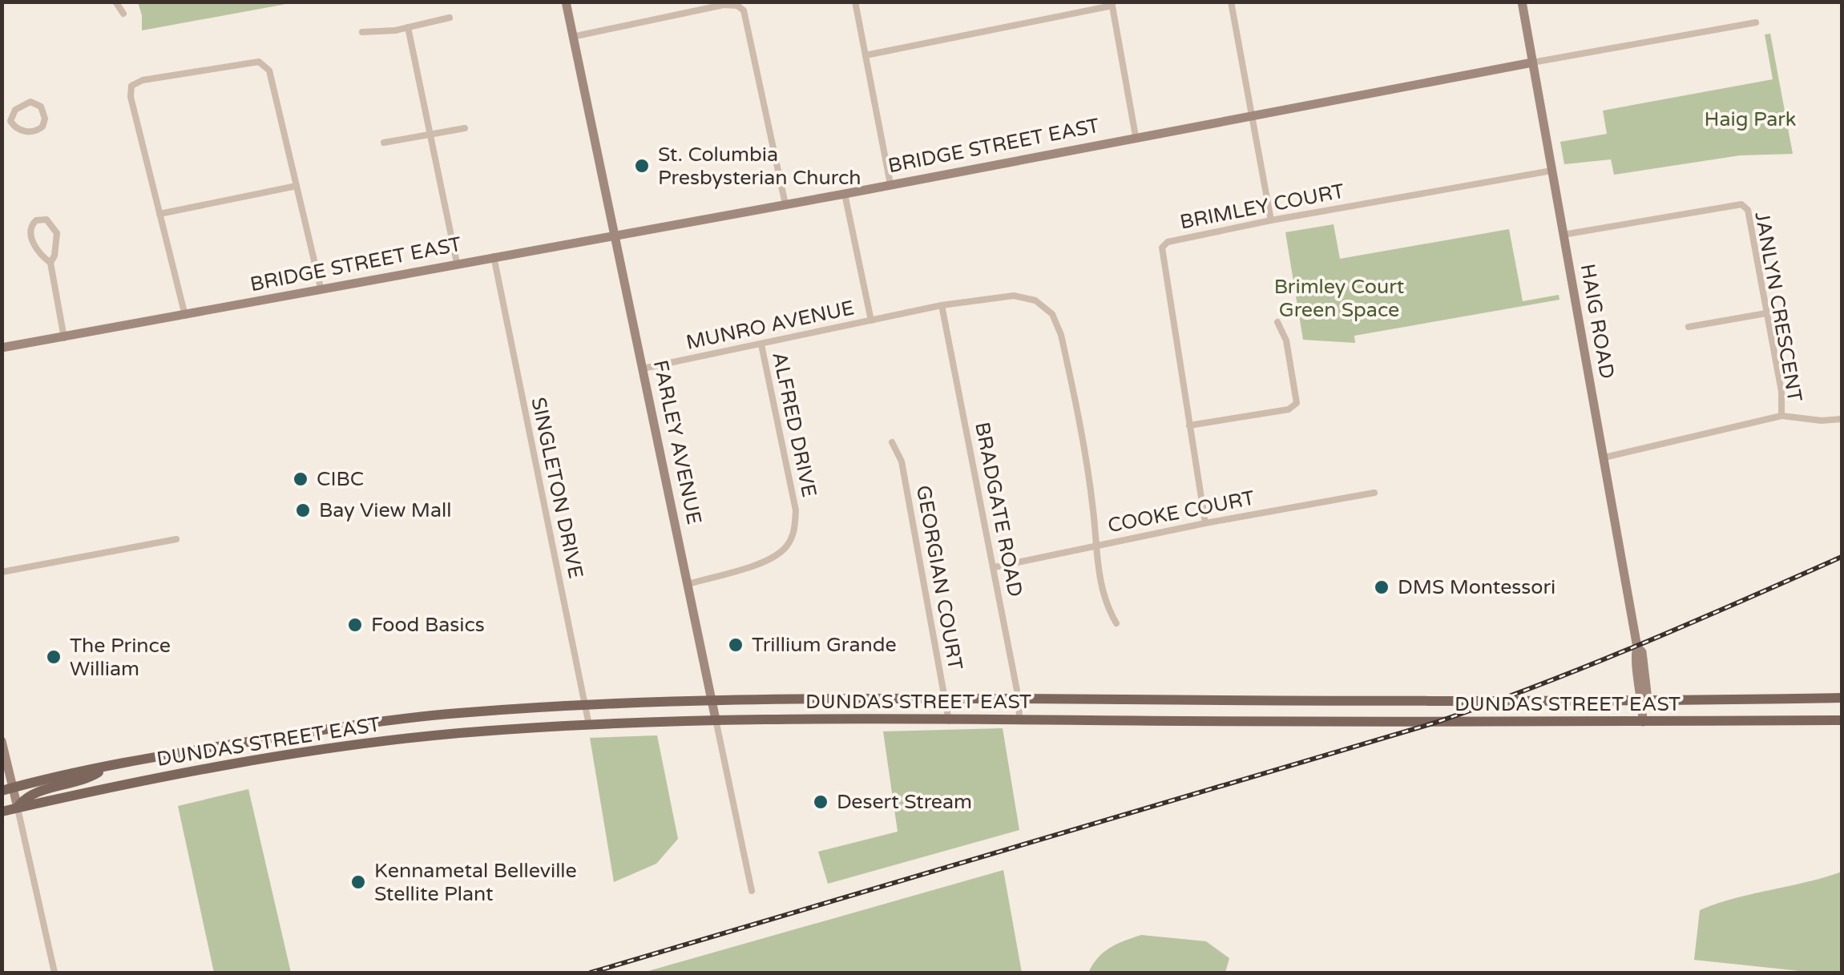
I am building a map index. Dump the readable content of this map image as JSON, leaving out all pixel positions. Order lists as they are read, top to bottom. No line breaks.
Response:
{"streets":{"main road":["DUNDAS STREET EAST"],"street":["BRIDGE STREET EAST","BRIMLEY COURT","JANLYN CRESCENT","HAIG ROAD","MUNRO AVENUE","ALFRED DRIVE","FARLEY AVENUE","SINGLETON DRIVE","BRADGATE ROAD","COOKE COURT","GEORGIAN COURT"]},"crossings":[["BRIDGE STREET EAST","HAIG ROAD"],["BRIDGE STREET EAST","MUNRO AVENUE"],["BRIDGE STREET EAST","FARLEY AVENUE"],["BRIDGE STREET EAST","SINGLETON DRIVE"],["BRIMLEY COURT","HAIG ROAD"],["BRIMLEY COURT","COOKE COURT"],["JANLYN CRESCENT","HAIG ROAD"],["HAIG ROAD","DUNDAS STREET EAST"],["MUNRO AVENUE","ALFRED DRIVE"],["MUNRO AVENUE","FARLEY AVENUE"],["ALFRED DRIVE","FARLEY AVENUE"],["FARLEY AVENUE","DUNDAS STREET EAST"],["SINGLETON DRIVE","DUNDAS STREET EAST"],["BRADGATE ROAD","COOKE COURT"],["BRADGATE ROAD","DUNDAS STREET EAST"],["GEORGIAN COURT","DUNDAS STREET EAST"]],"parks":["Haig Park","Brimley Court Green Space"],"places":["St. Columbia Presbysterian Church","CIBC","Bay View Mall","DMS Montessori","Food Basics","Trillium Grande","The Prince William","Desert Stream","Kennametal Belleville Stellite Plant"]}
